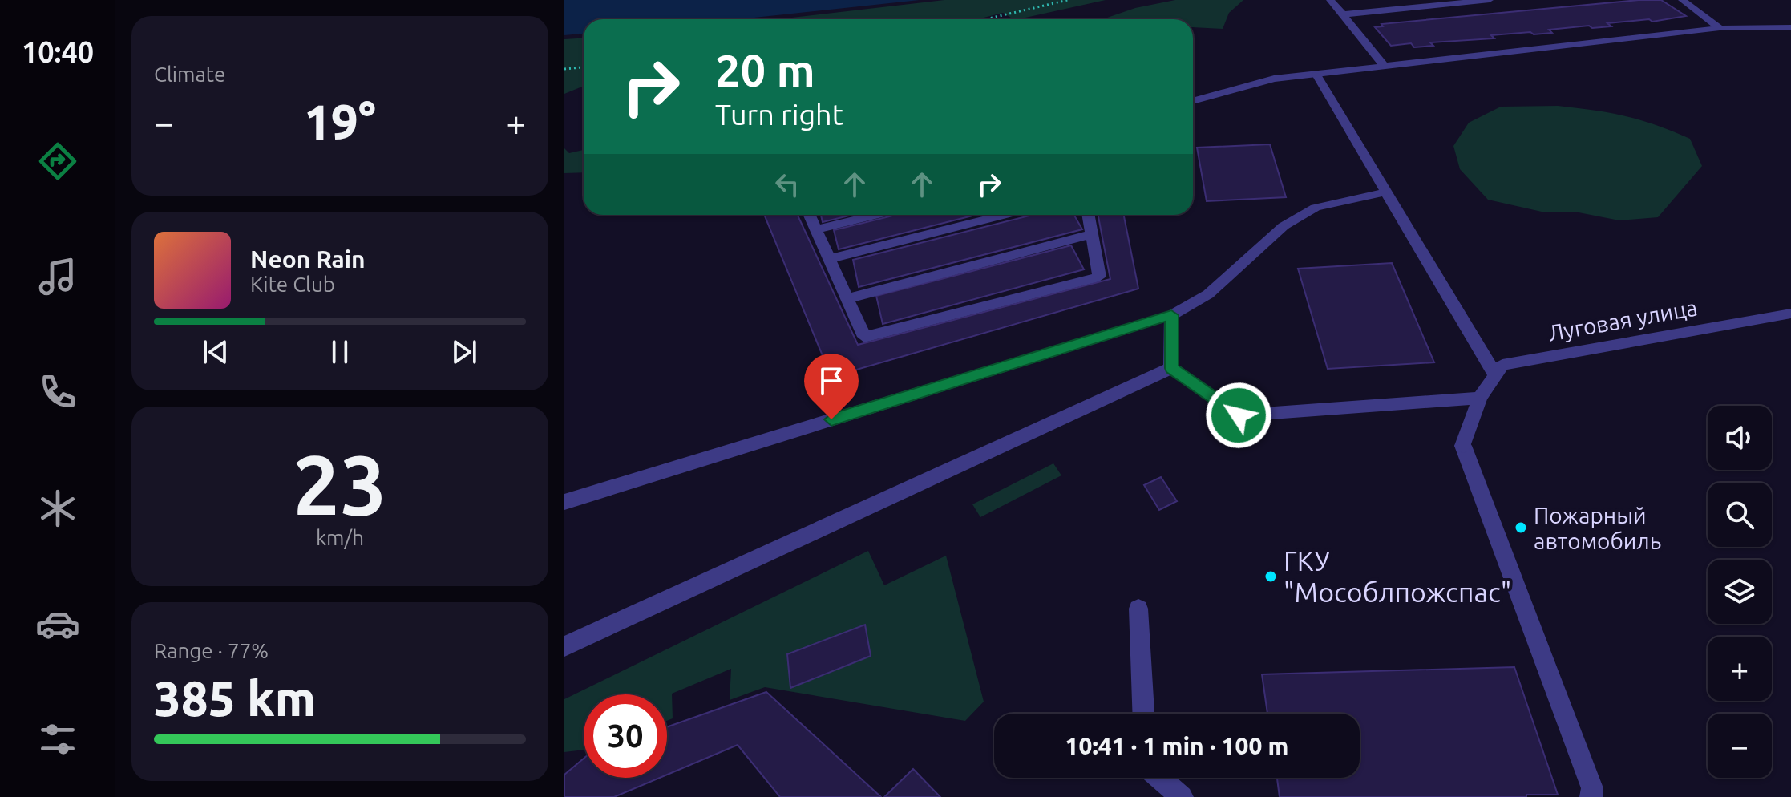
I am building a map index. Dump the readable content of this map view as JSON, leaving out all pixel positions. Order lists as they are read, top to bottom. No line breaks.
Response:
{"streets":{"street":["Луговая улица"]},"places":["Пожарный автомобиль","ГКУ \"Мособлпожспас\""],"page":{"tabs":"10:40","tile":["Climate",["23","km/h"],["Range · 77%","385 km"]],"turn":["20 m","Turn right"],"heat":["−","19°","+"],"song":["Neon Rain","Kite Club"],"map_buttons":["+","−"],"limit":"30","trip":"10:41 · 1 min · 100 m"}}
